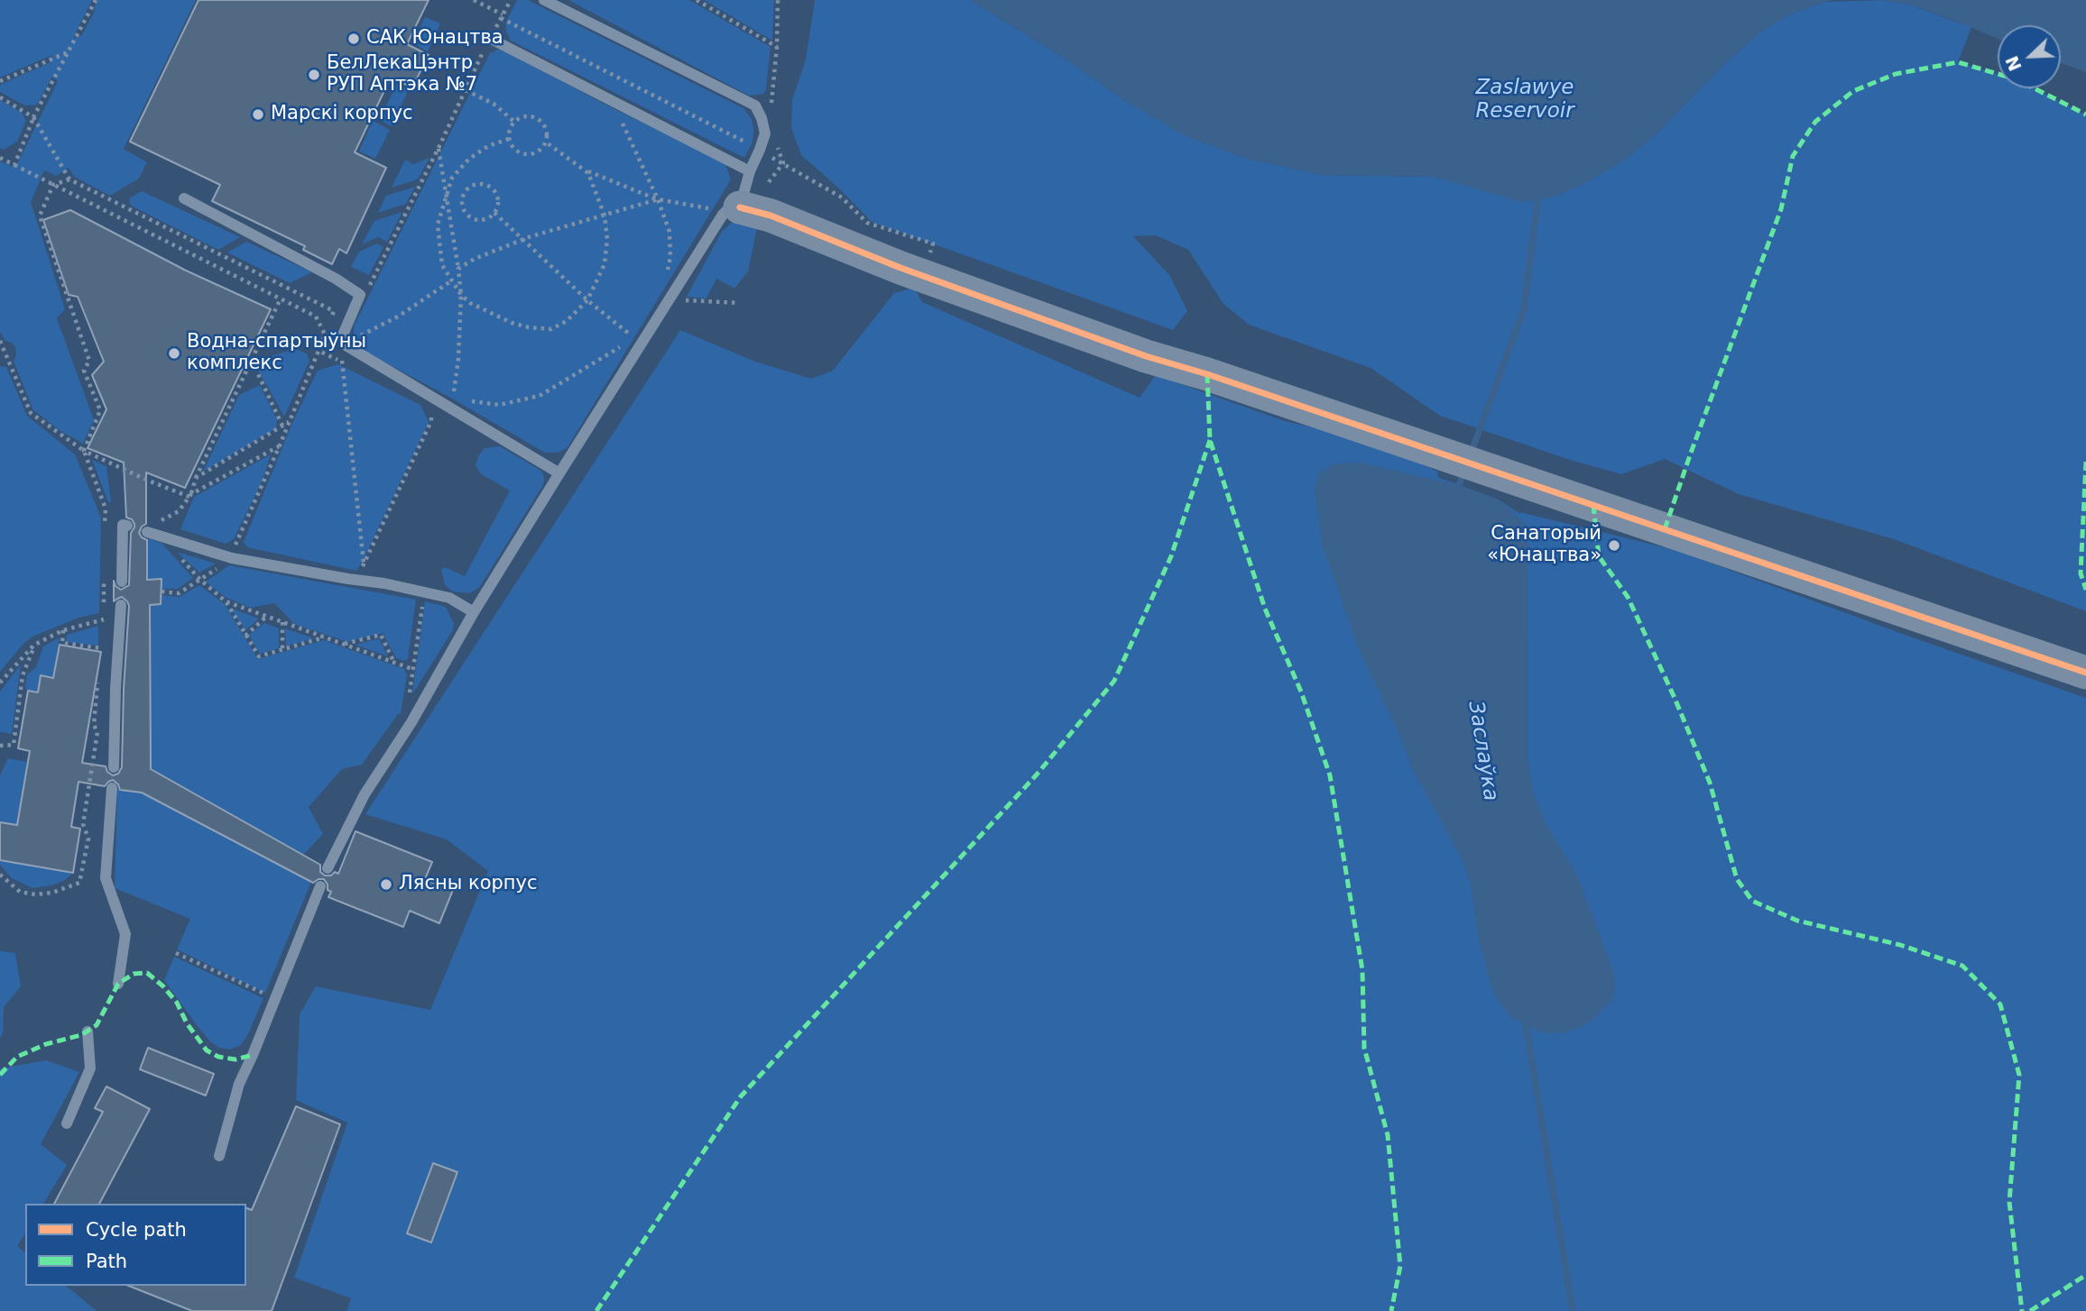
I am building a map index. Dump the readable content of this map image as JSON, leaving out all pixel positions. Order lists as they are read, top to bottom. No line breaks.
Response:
{"water":["Zaslawye Reservoir","Заслаўка"],"places":["САК Юнацтва","БелЛекаЦэнтр РУП Аптэка №7","Марскі корпус","Водна-спартыўны комплекс","Санаторый «Юнацтва»","Лясны корпус"],"legend":["Cycle path","Path"],"north":"bottom left"}
